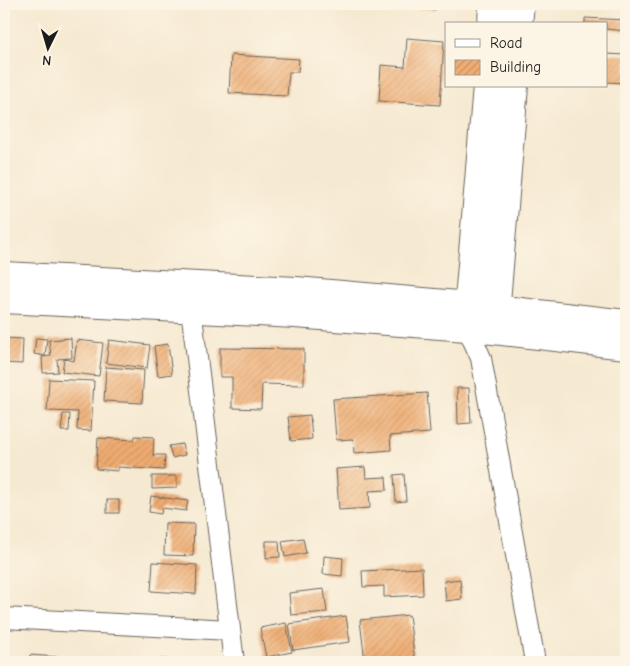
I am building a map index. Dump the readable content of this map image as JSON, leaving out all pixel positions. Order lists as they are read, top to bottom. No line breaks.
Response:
{"legend":["Road","Building"],"north":"bottom"}
